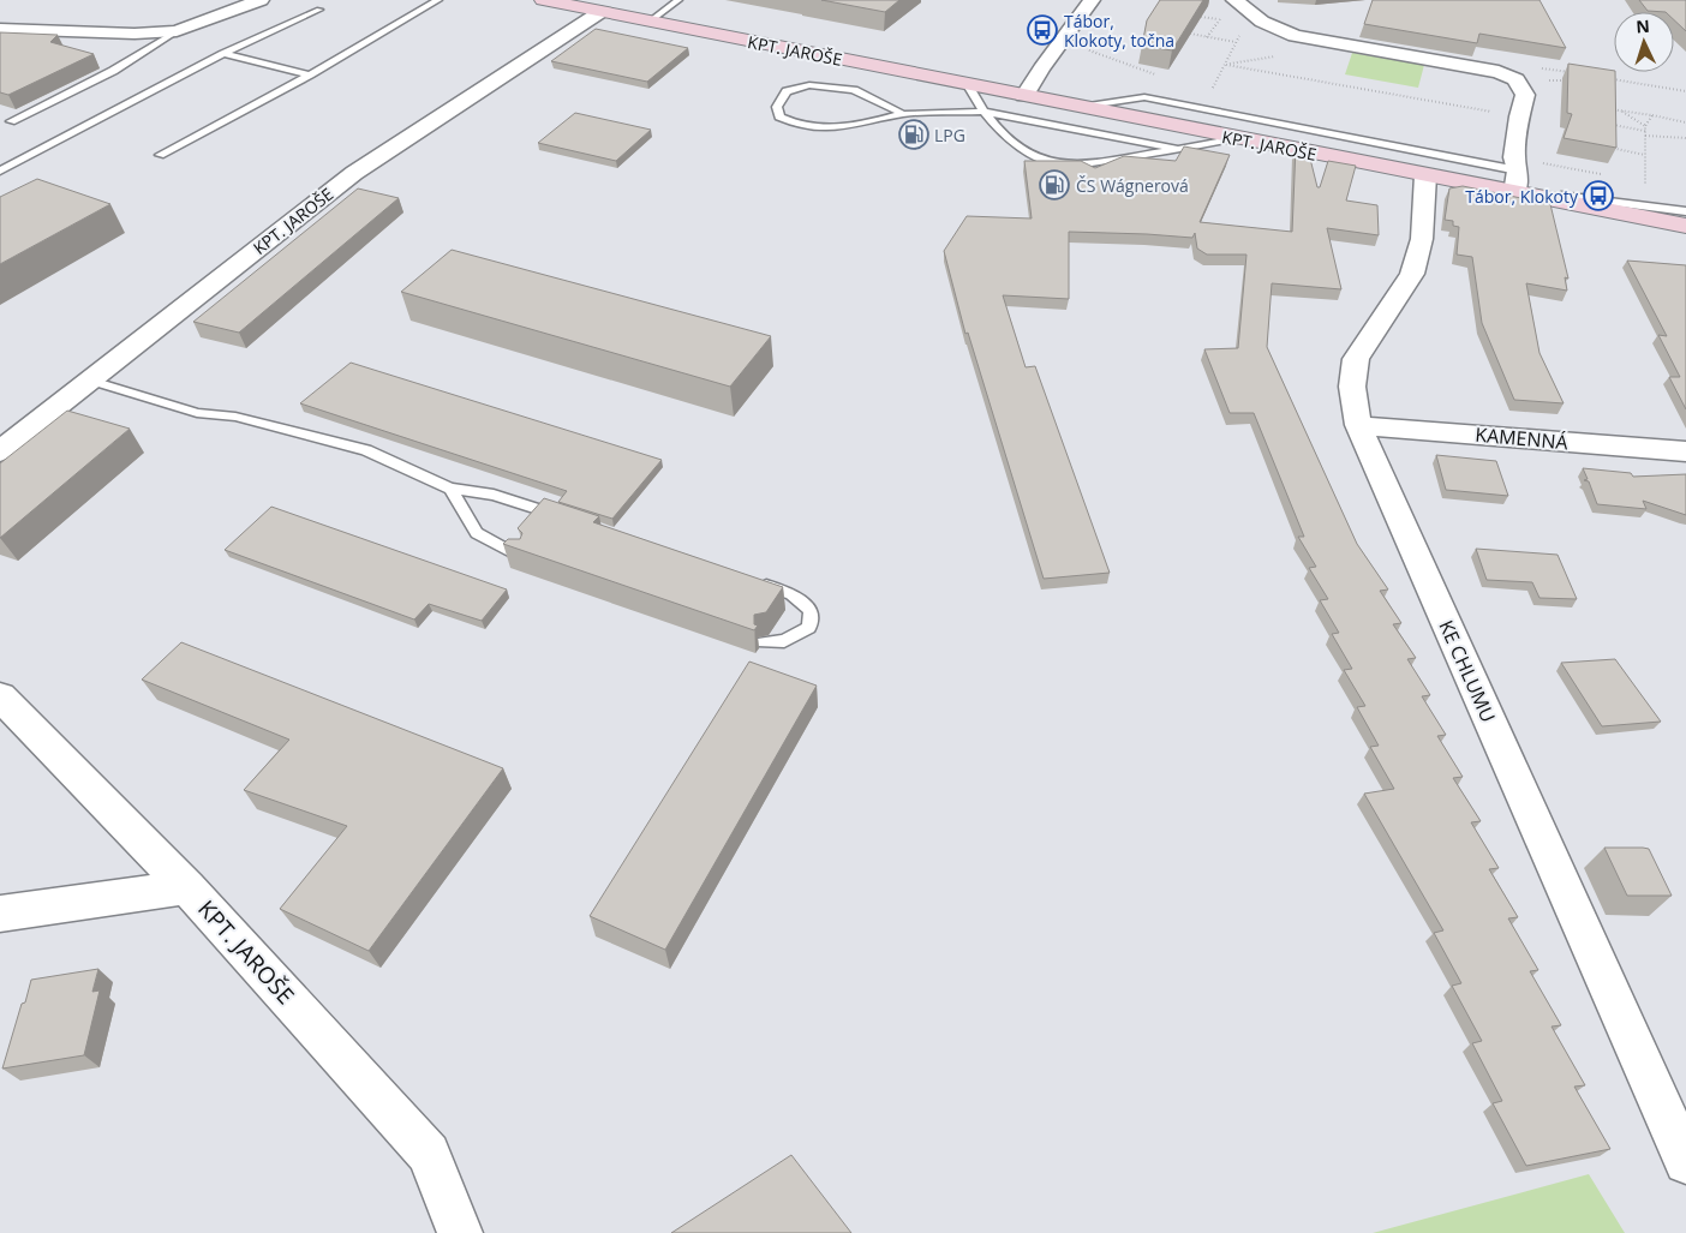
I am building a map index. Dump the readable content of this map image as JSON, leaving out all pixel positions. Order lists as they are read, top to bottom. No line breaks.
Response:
{"streets":{"street":["KPT. JAROŠE","KAMENNÁ","KE CHLUMU"]},"crossings":[["KPT. JAROŠE","KE CHLUMU"],["KAMENNÁ","KE CHLUMU"]],"places":{"bus stop":["Tábor, Klokoty, točna","Tábor, Klokoty"],"fuel station":["LPG","ČS Wágnerová"]},"north":"top"}
